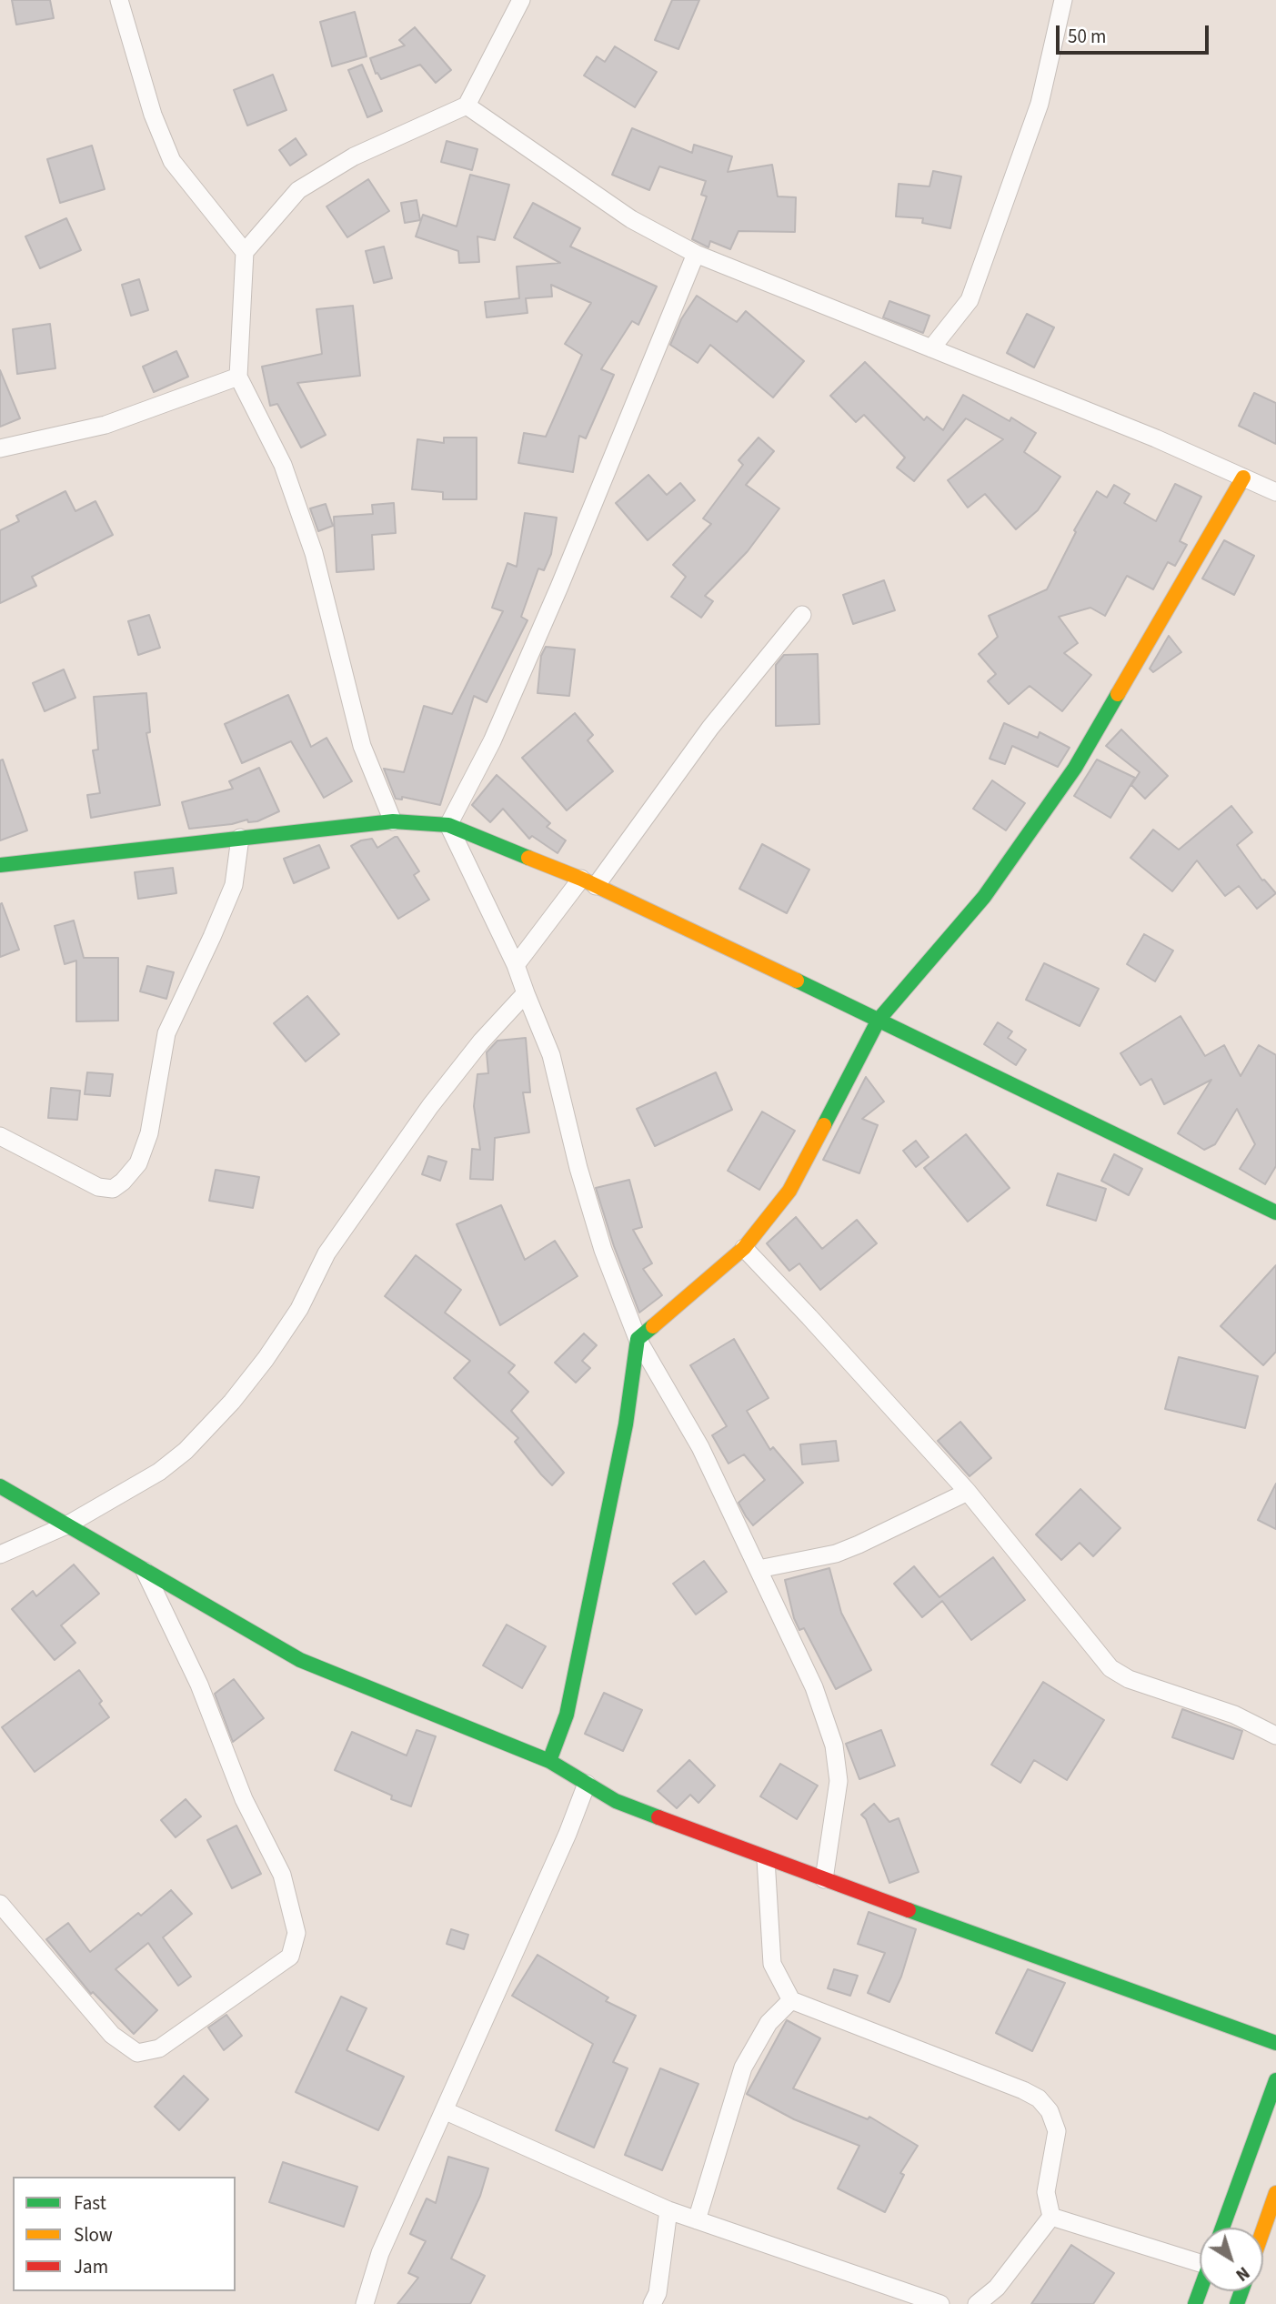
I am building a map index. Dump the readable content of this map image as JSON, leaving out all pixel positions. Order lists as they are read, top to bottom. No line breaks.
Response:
{"legend":["Fast","Slow","Jam"],"scale_bar":"50 m","north":"bottom right"}
